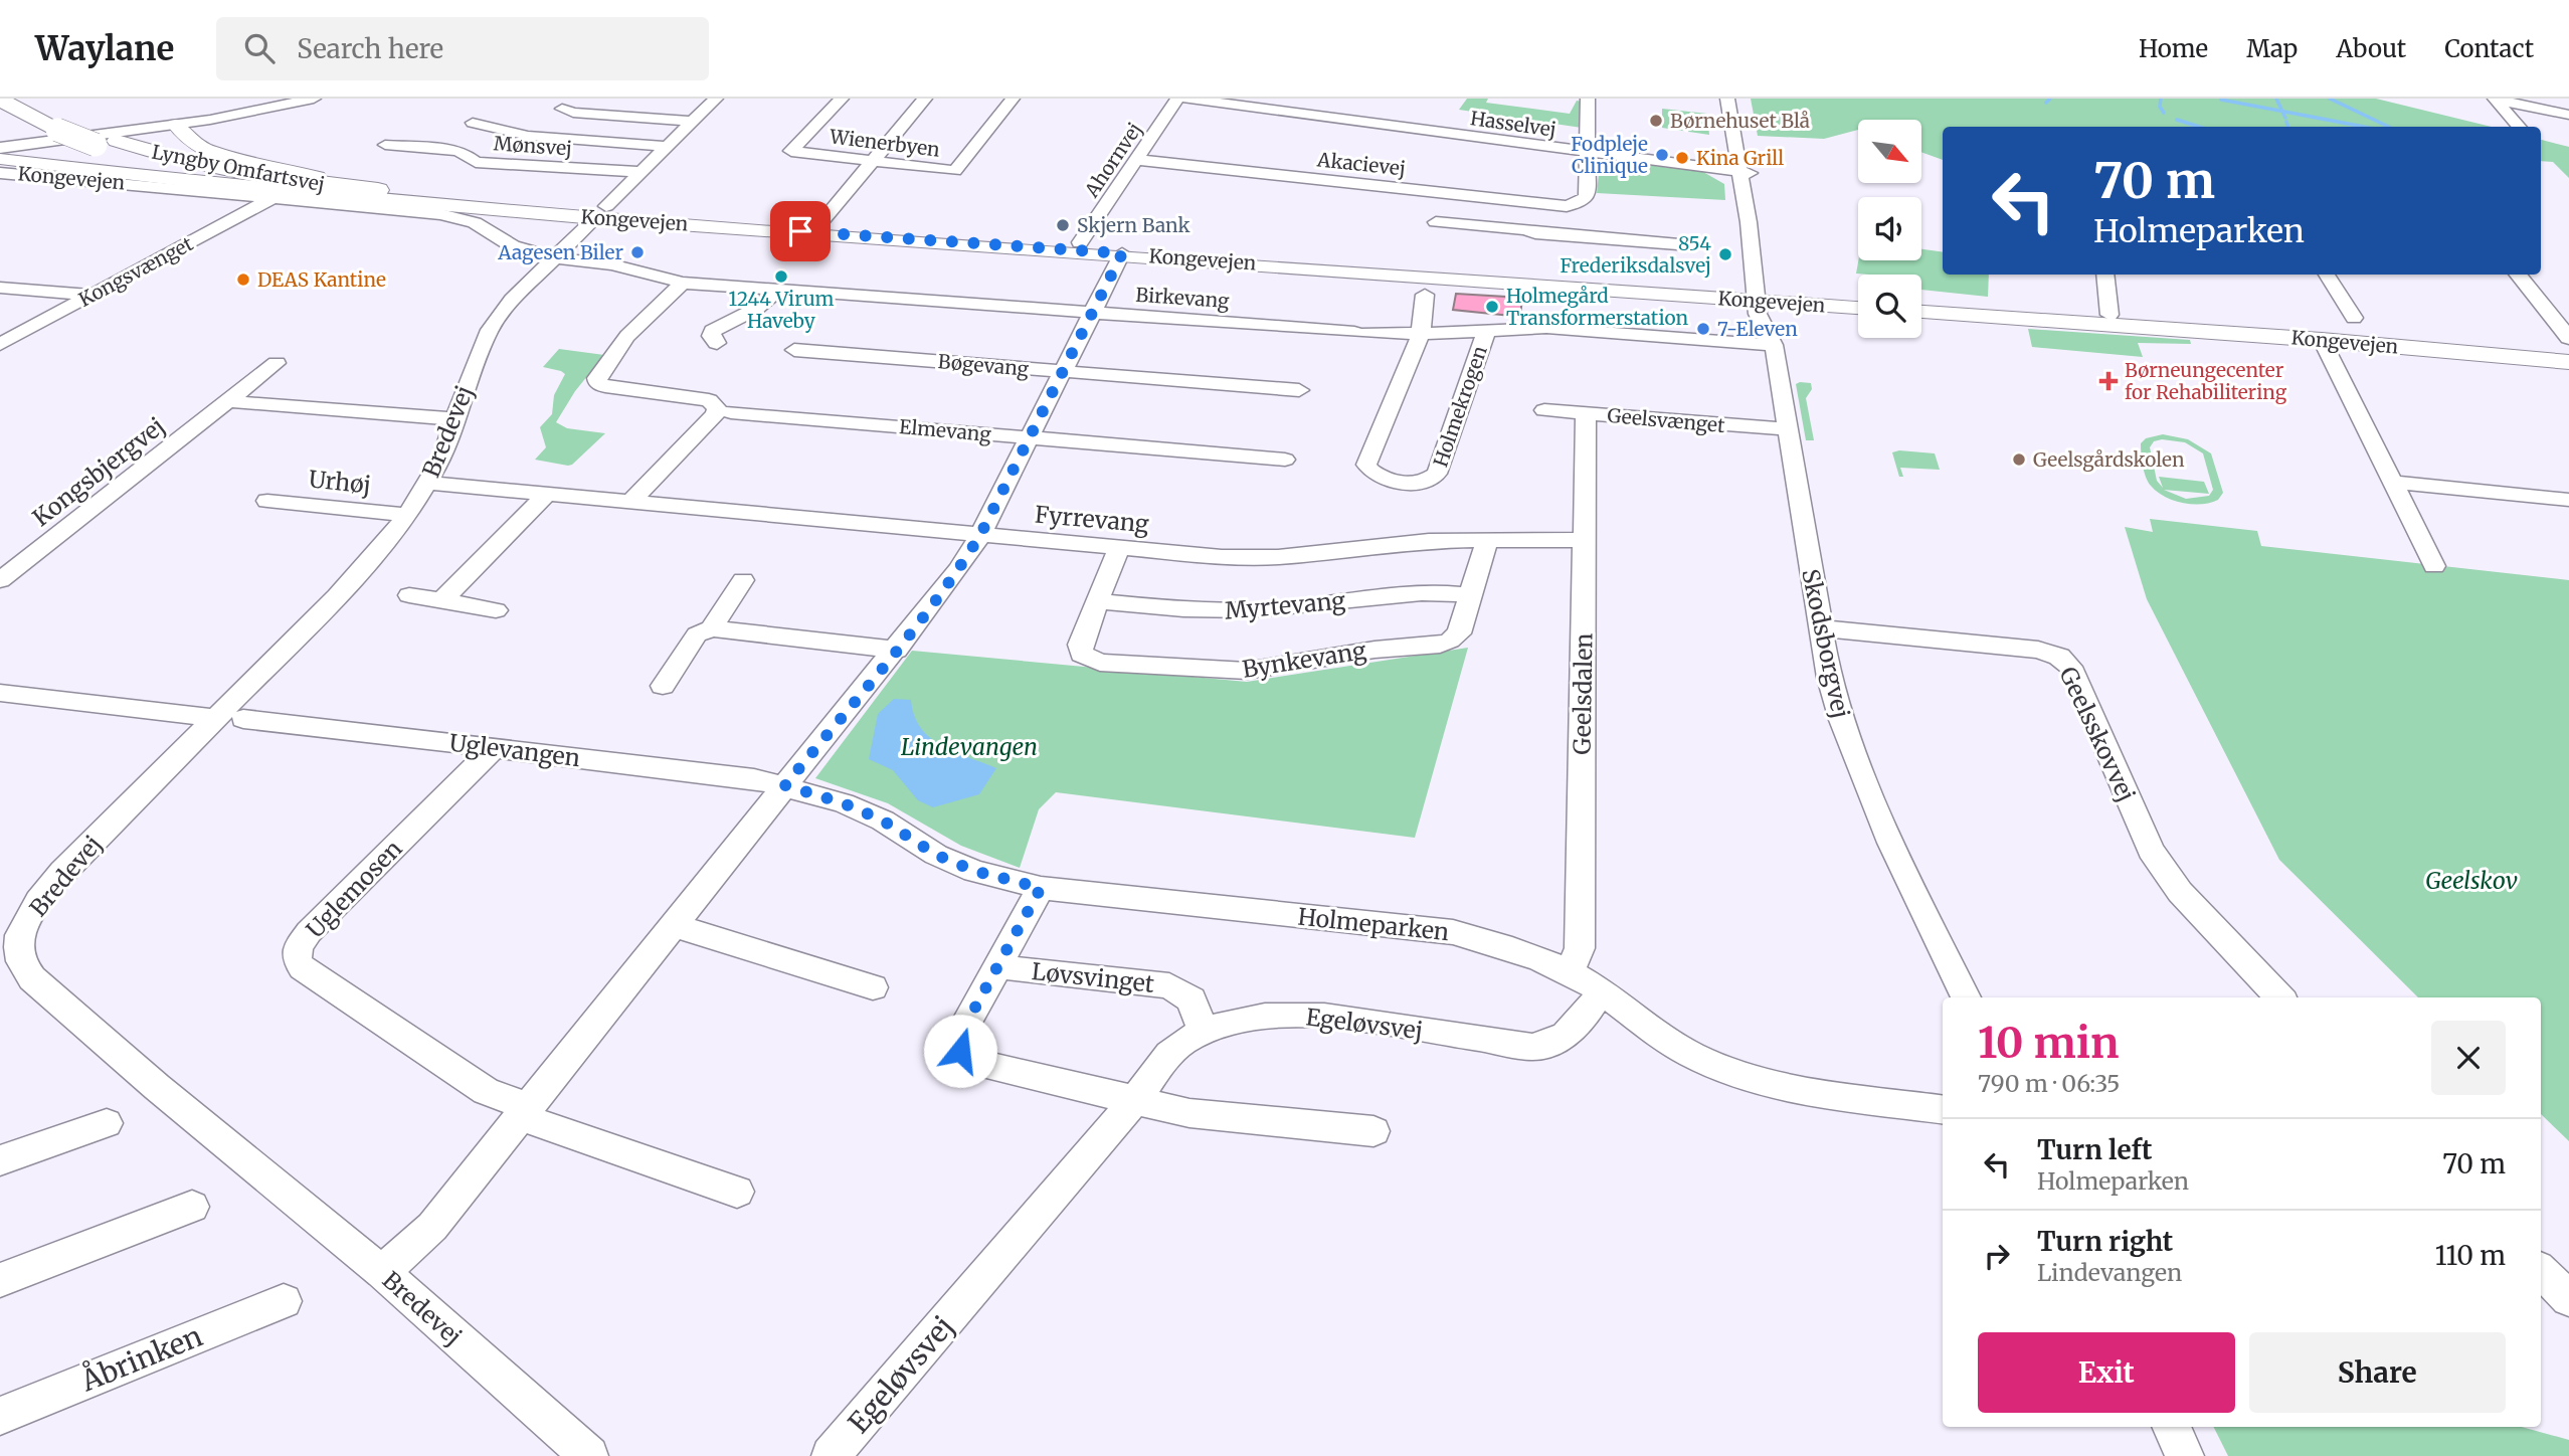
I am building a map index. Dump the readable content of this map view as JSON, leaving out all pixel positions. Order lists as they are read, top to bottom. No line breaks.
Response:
{"streets":{"highway":["Lyngby Omfartsvej"],"main road":["Kongevejen"],"street":["Hasselvej","Wienerbyen","Mønsvej","Ahornvej","Akacievej","Kongsvænget","Birkevang","Bøgevang","Holmekrogen","Geelsvænget","Elmevang","Bredevej","Kongsbjergvej","Urhøj","Fyrrevang","Myrtevang","Skodsborgvej","Bynkevang","Geelsdalen","Geelsskovvej","Uglevangen","Uglemosen","Holmeparken","Løvsvinget","Egeløvsvej","Åbrinken"]},"crossings":[["Ahornvej","Akacievej"],["Ahornvej","Kongevejen"],["Lyngby Omfartsvej","Kongevejen"],["Kongevejen","Kongsvænget"],["Kongevejen","Birkevang"],["Kongevejen","Bredevej"],["Kongevejen","Skodsborgvej"],["Birkevang","Holmekrogen"],["Holmekrogen","Skodsborgvej"],["Geelsvænget","Skodsborgvej"],["Geelsvænget","Geelsdalen"],["Bredevej","Urhøj"],["Bredevej","Fyrrevang"],["Fyrrevang","Bynkevang"],["Fyrrevang","Geelsdalen"],["Myrtevang","Bynkevang"],["Skodsborgvej","Geelsskovvej"],["Geelsdalen","Holmeparken"],["Uglevangen","Uglemosen"],["Uglevangen","Holmeparken"],["Holmeparken","Løvsvinget"],["Holmeparken","Egeløvsvej"],["Løvsvinget","Egeløvsvej"]],"parks":["Lindevangen","Geelskov"],"places":{"other":["Børnehuset Blå","Fodpleje Clinique","Kina Grill","Skjern Bank","Aagesen Biler","854 Frederiksdalsvej","1244 Virum Haveby","DEAS Kantine","Holmegård Transformerstation","7-Eleven","Geelsgårdskolen"],"health":["Børneungecenter for Rehabilitering"]},"north":"bottom right","page":{"header":"Waylane","search":"Search here","nav":["Home","Map","About","Contact"],"turn":["70 m","Holmeparken"],"heading":["10 min","790 m · 06:35"],"list":[{"name":"Turn left","note":"Holmeparken","value":"70 m"},{"name":"Turn right","note":"Lindevangen","value":"110 m"}],"buttons":["Exit","Share"]}}
